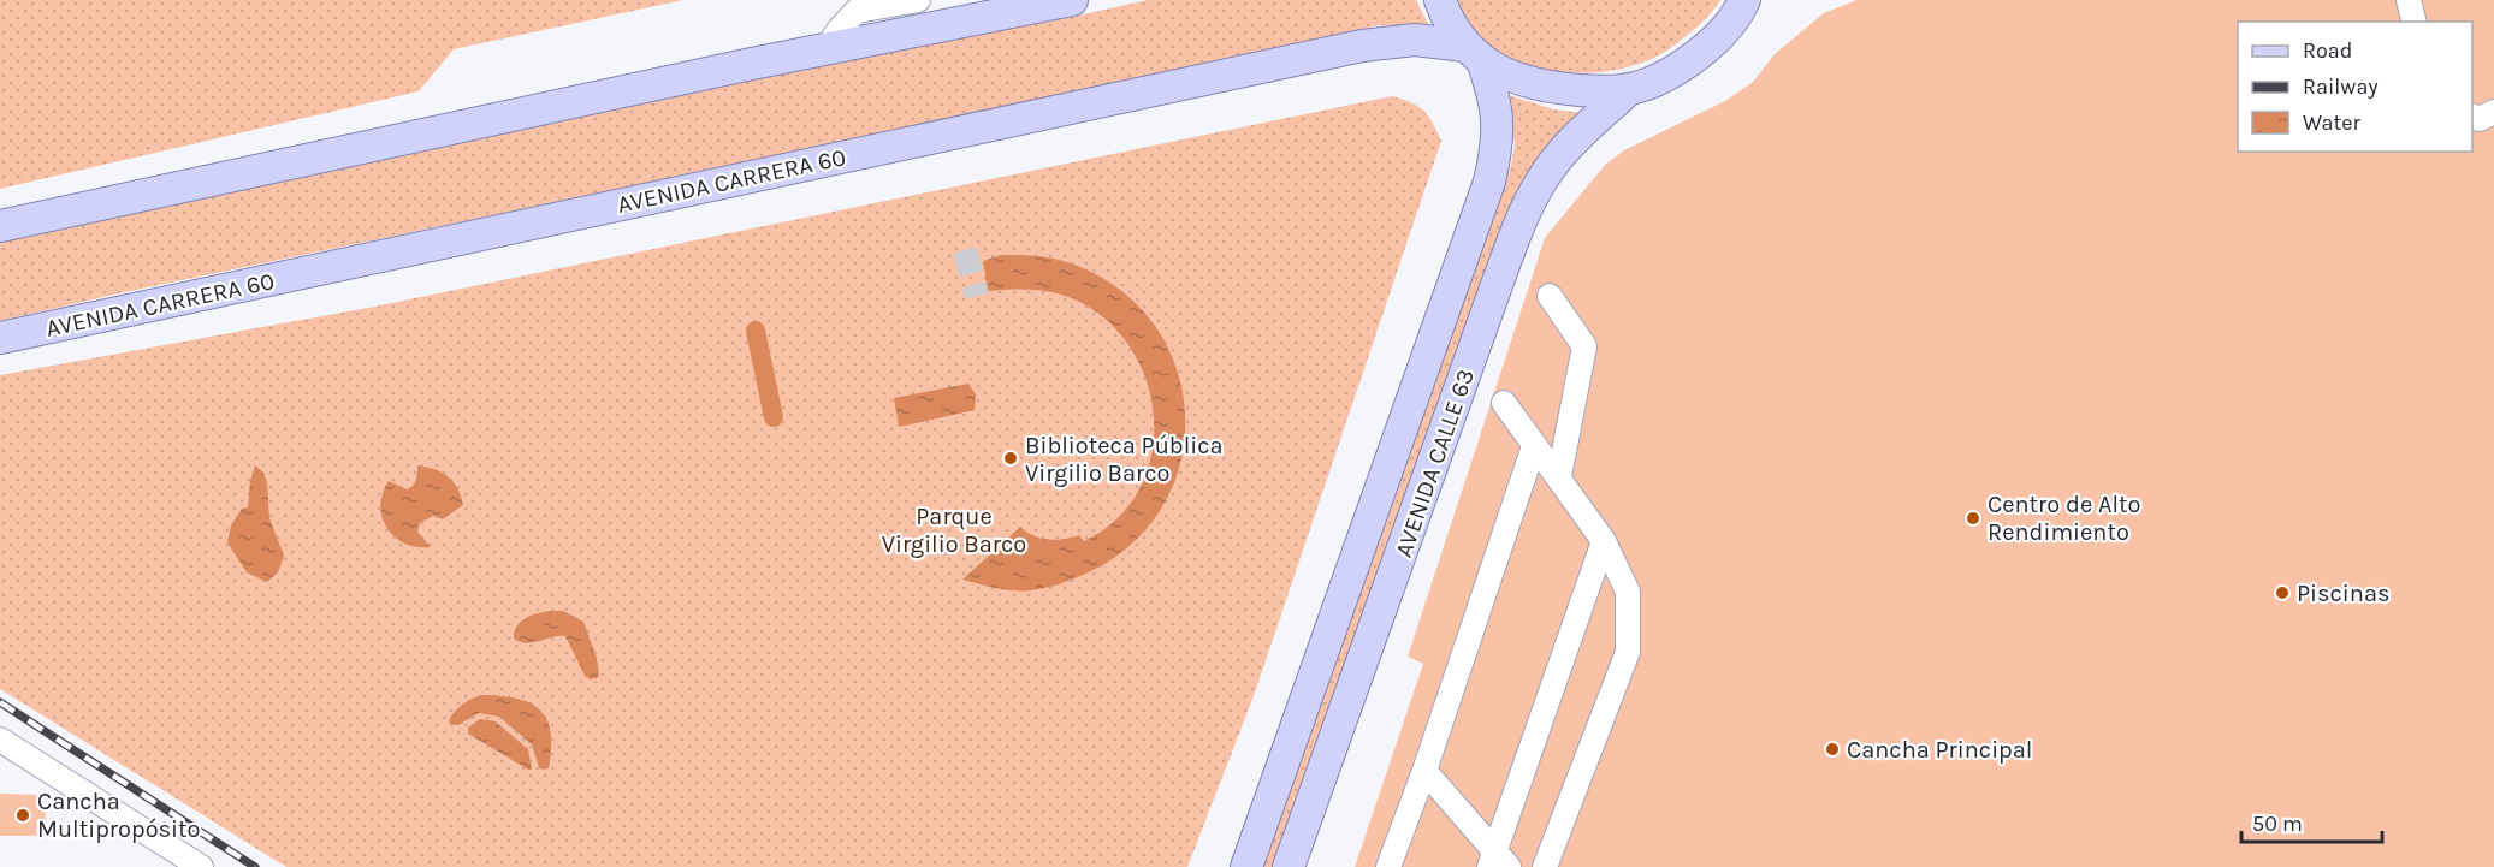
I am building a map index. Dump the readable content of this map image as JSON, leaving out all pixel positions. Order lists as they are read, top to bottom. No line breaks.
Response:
{"streets":{"main road":["AVENIDA CARRERA 60","AVENIDA CALLE 63"]},"crossings":[["AVENIDA CARRERA 60","AVENIDA CALLE 63"]],"parks":["Parque Virgilio Barco"],"places":["Biblioteca Pública Virgilio Barco","Centro de Alto Rendimiento","Piscinas","Cancha Principal","Cancha Multipropósito"],"legend":["Road","Railway","Water"],"scale_bar":"50 m"}
